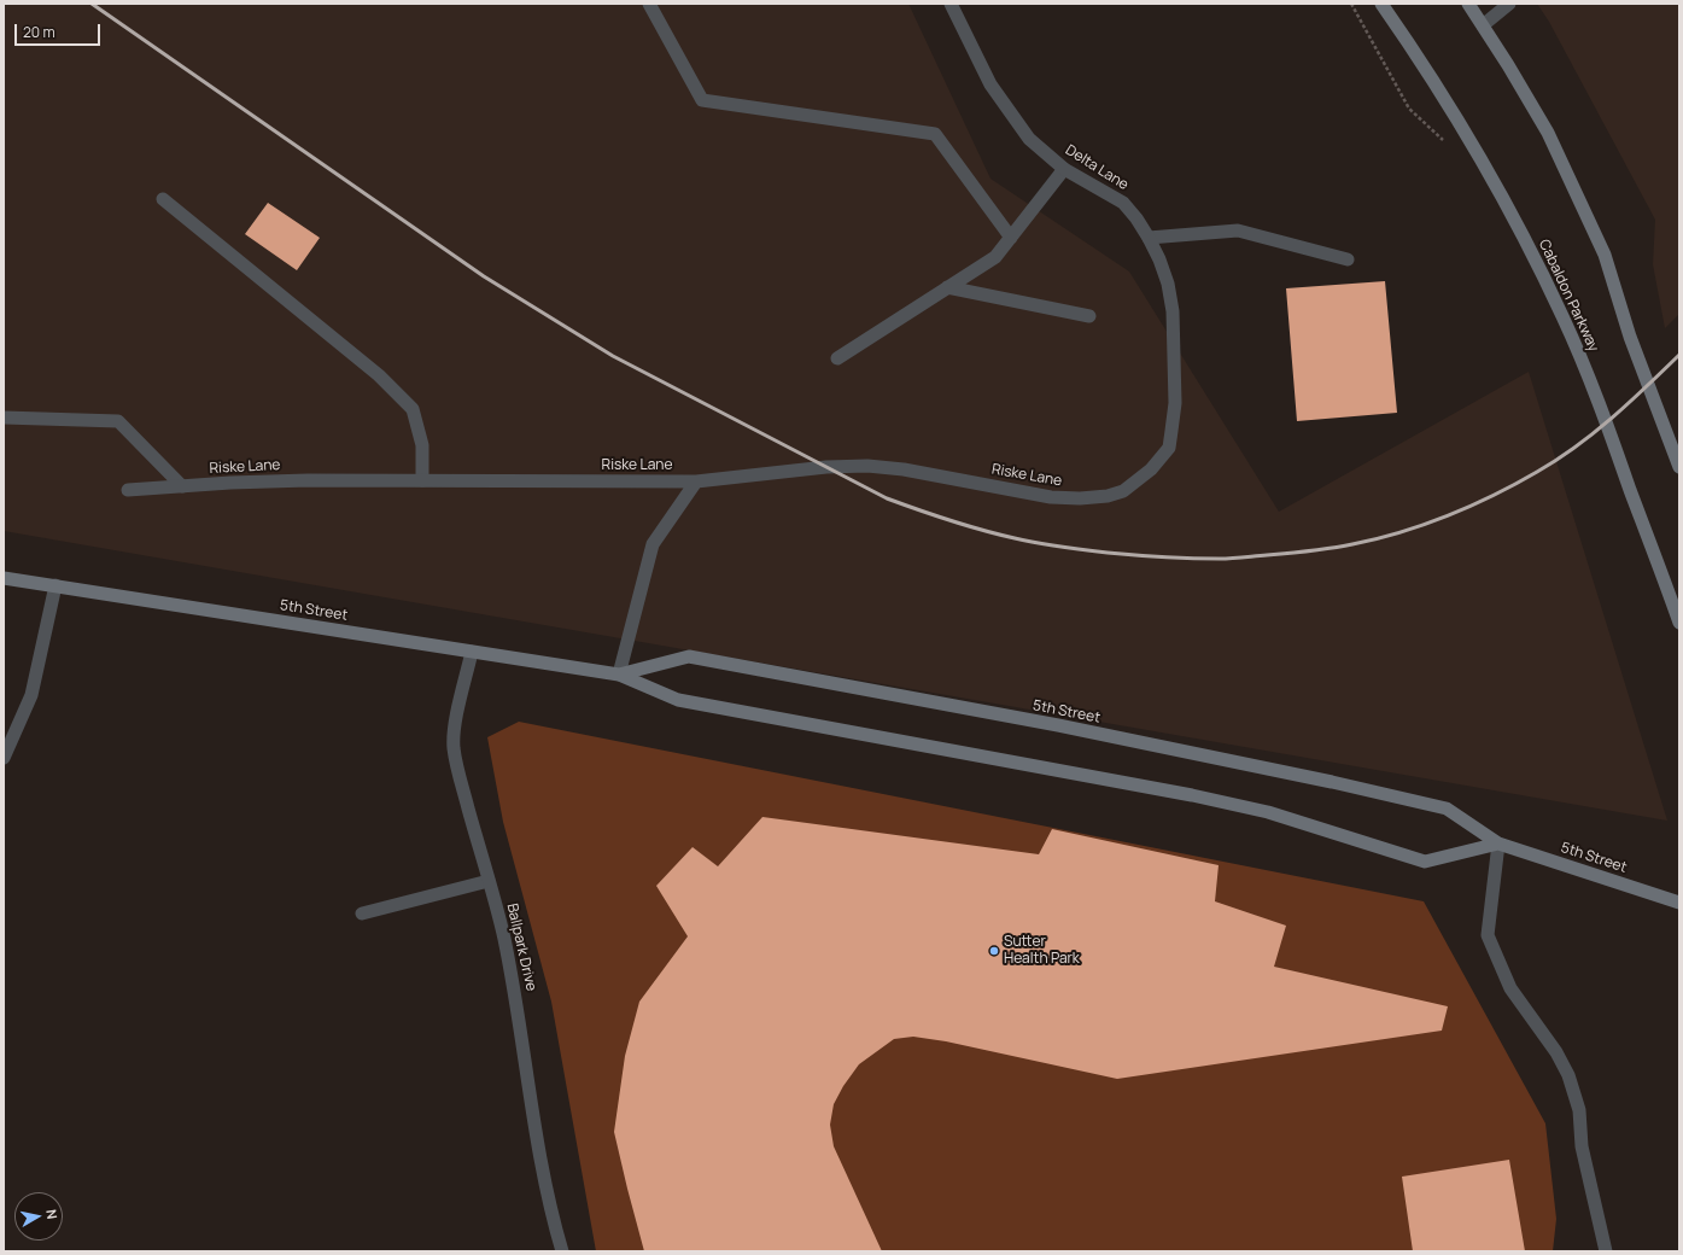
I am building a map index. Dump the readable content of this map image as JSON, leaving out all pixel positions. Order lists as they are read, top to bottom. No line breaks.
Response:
{"streets":{"main road":["Cabaldon Parkway","5th Street"],"street":["Delta Lane","Riske Lane","Ballpark Drive"]},"crossings":[["Delta Lane","Riske Lane"],["5th Street","Ballpark Drive"]],"places":["Sutter Health Park"],"scale_bar":"20 m","north":"right"}
